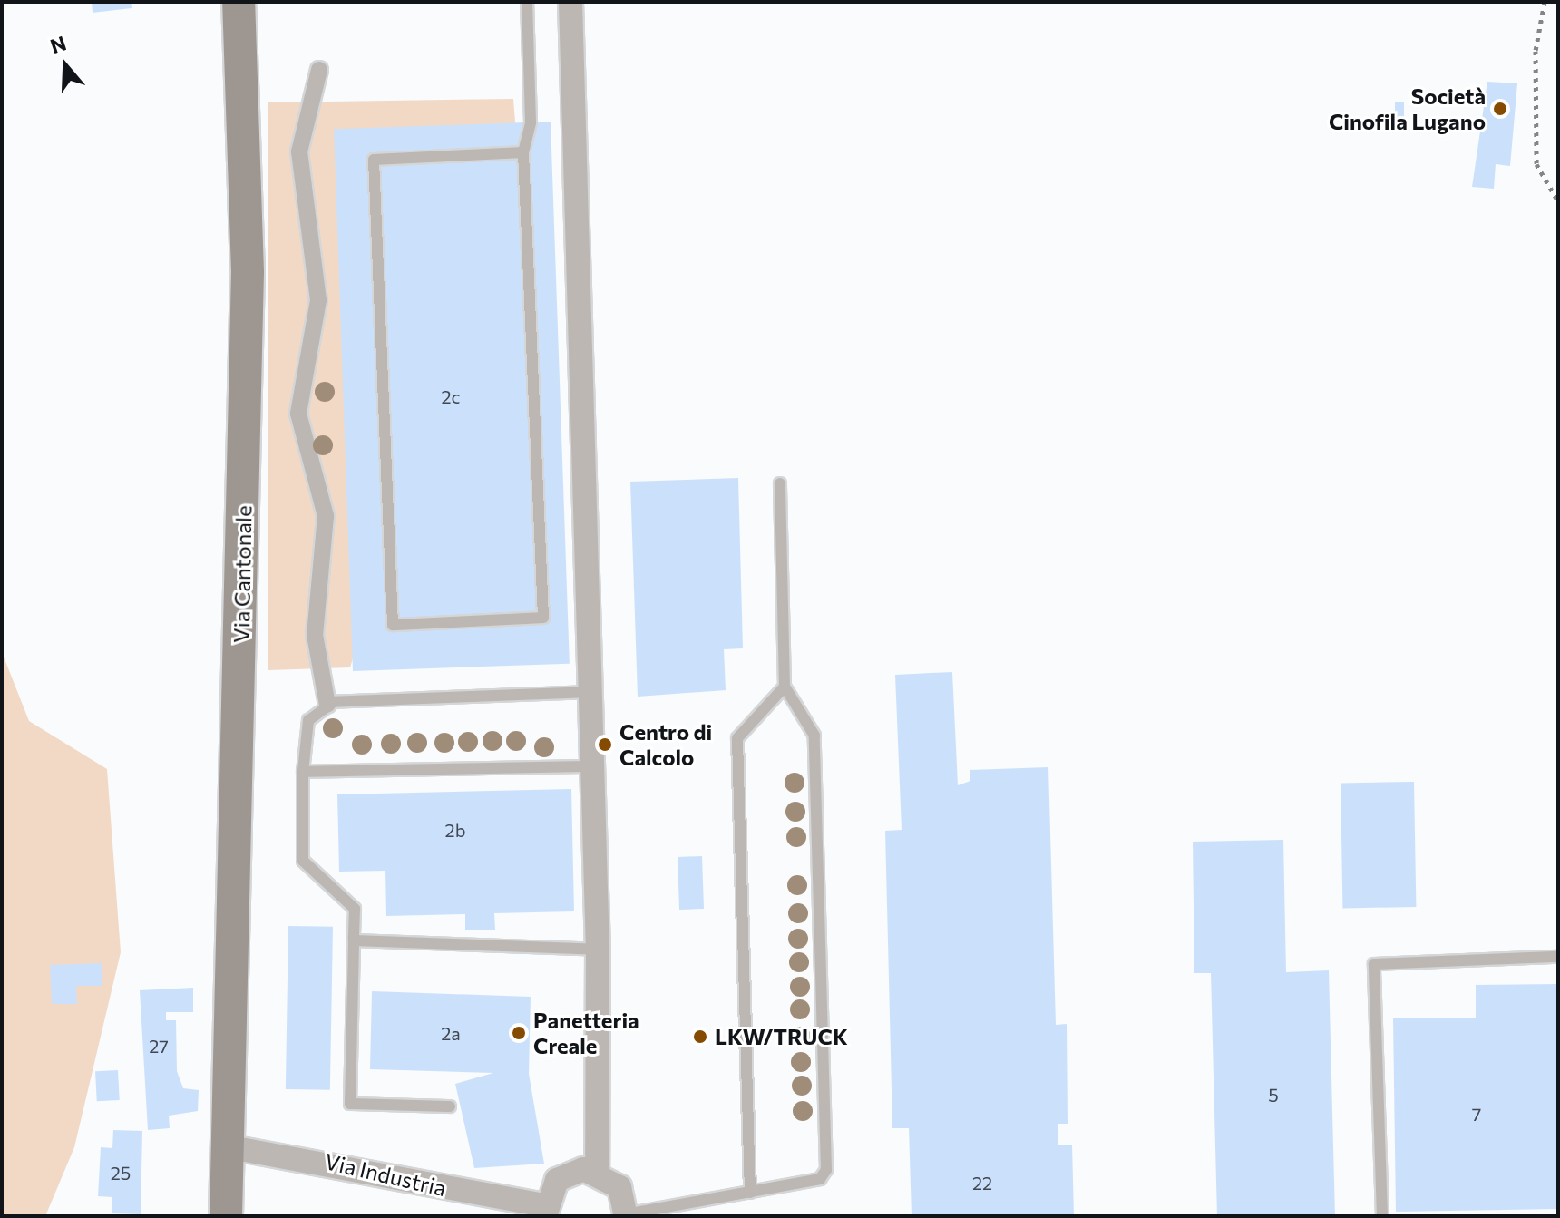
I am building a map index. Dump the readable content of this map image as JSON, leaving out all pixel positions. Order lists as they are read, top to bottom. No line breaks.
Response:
{"streets":{"main road":["Via Cantonale"],"street":["Via Industria"]},"crossings":[["Via Cantonale","Via Industria"]],"places":["Società Cinofila Lugano","Centro di Calcolo","Panetteria Creale","LKW/TRUCK"],"house_numbers":["2c","2b","2a","27","5","7","25","22"],"north":"top"}
